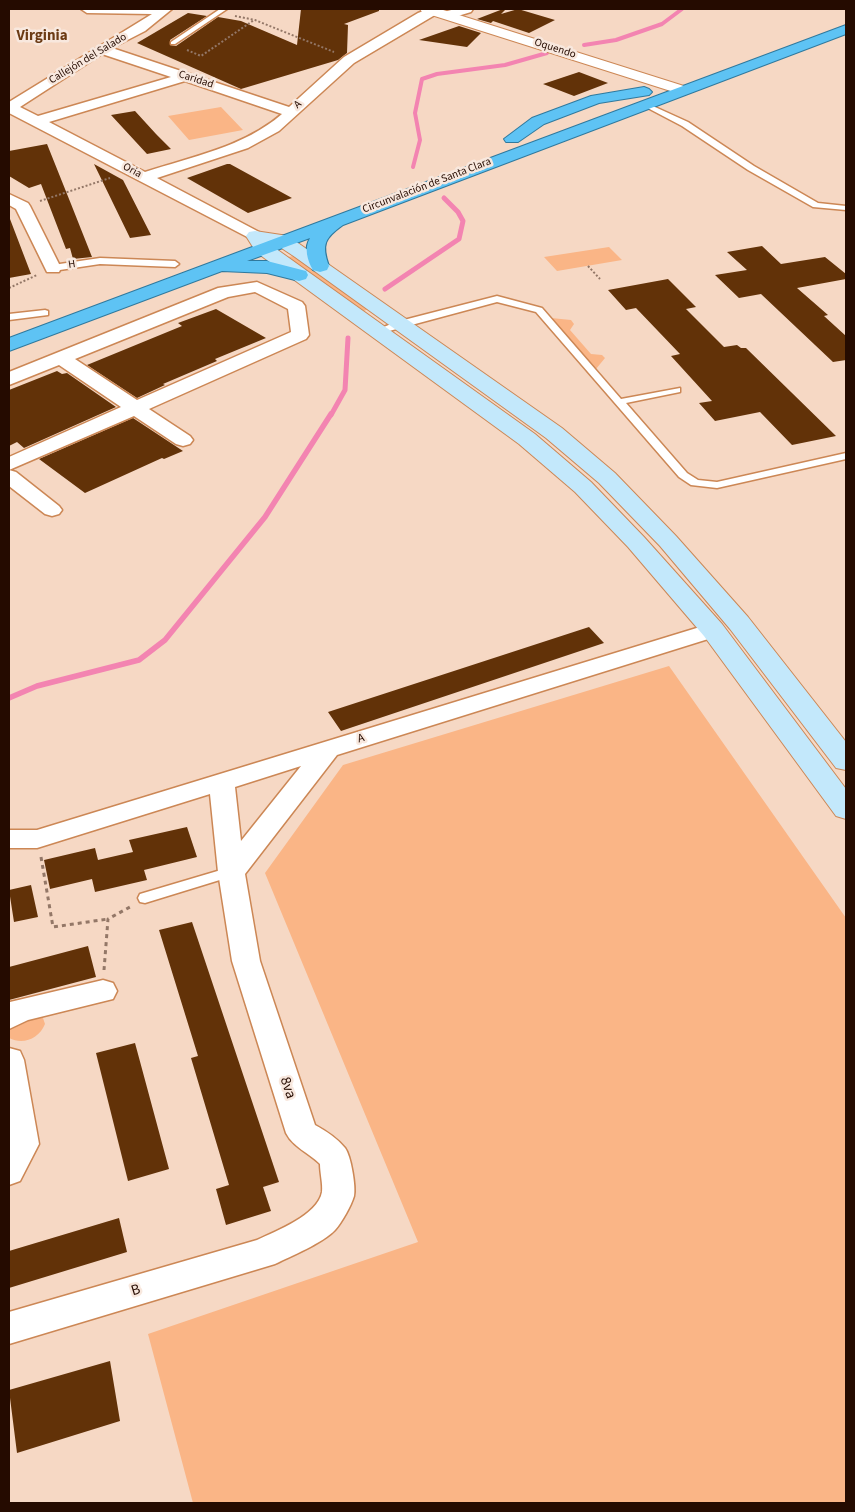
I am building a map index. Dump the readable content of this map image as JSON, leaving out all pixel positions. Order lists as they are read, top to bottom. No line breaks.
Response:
{"streets":{"highway":["Circunvalación de Santa Clara"],"street":["Oquendo","Callejón del Salado","Caridad","A","Oria","H","8va","B"]},"crossings":[["Oquendo","A"],["Oquendo","Circunvalación de Santa Clara"],["Callejón del Salado","Caridad"],["Callejón del Salado","Oria"],["Caridad","A"],["A","Oria"],["A","8va"],["Oria","Circunvalación de Santa Clara"],["Circunvalación de Santa Clara","H"],["8va","B"]],"districts":["Virginia"]}
